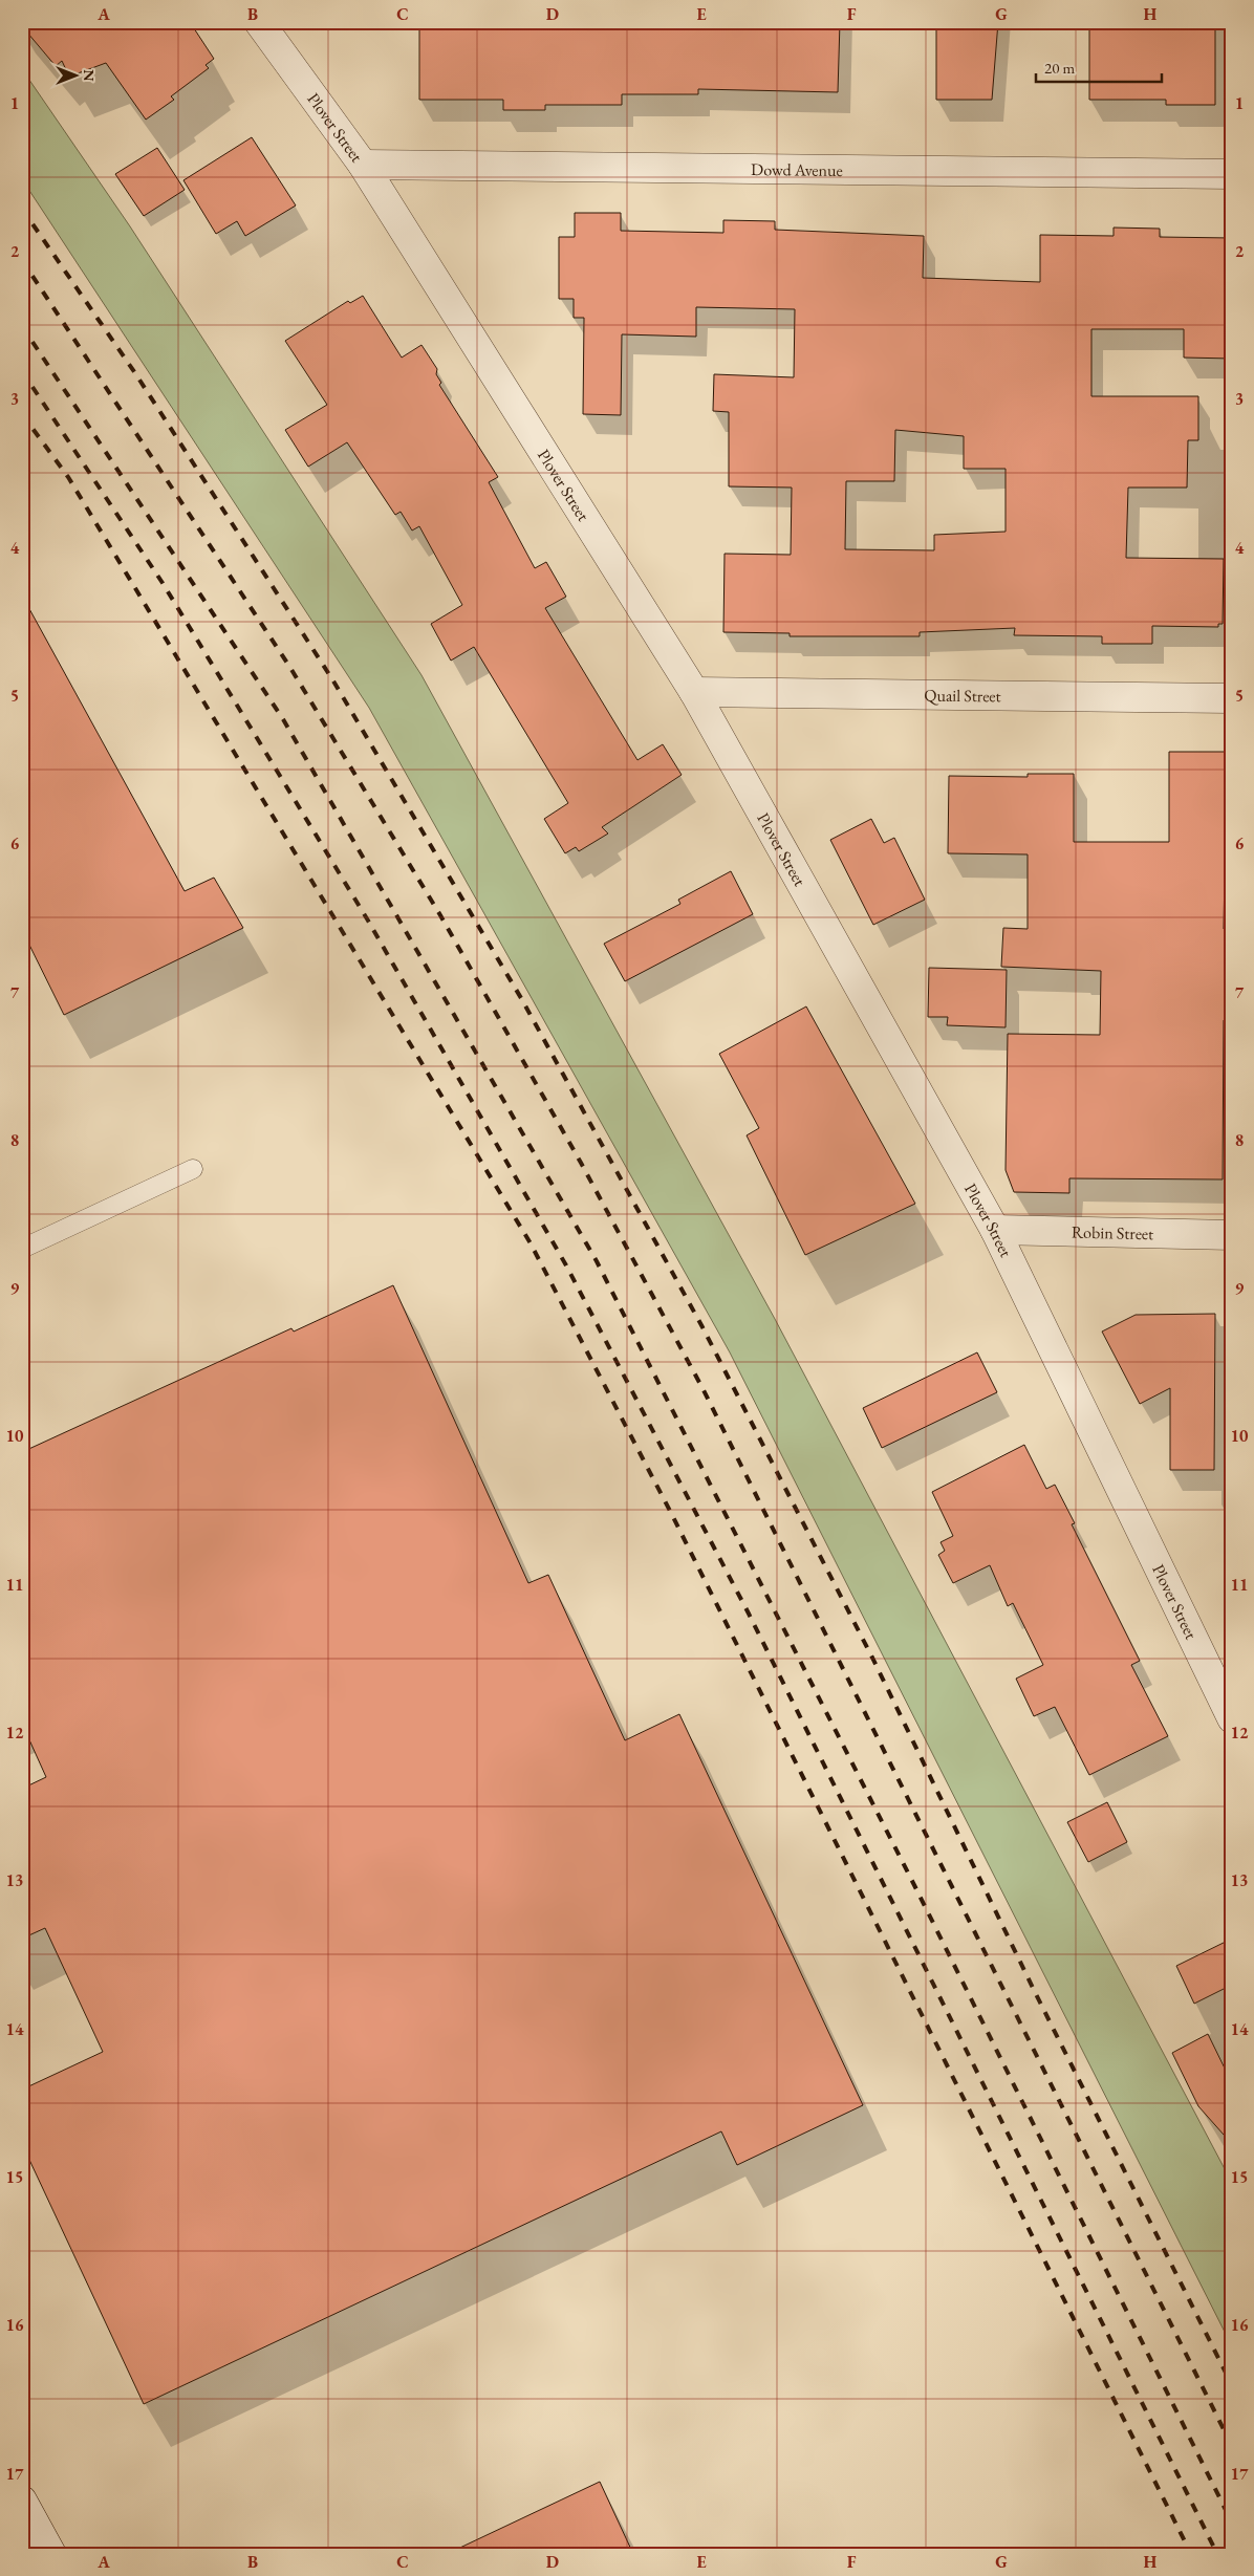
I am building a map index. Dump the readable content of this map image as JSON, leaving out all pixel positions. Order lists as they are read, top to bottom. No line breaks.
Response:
{"streets":{"street":["Plover Street","Dowd Avenue","Quail Street","Robin Street"]},"crossings":[["Plover Street","Dowd Avenue"],["Plover Street","Quail Street"],["Plover Street","Robin Street"]],"scale_bar":"20 m","north":"right","grid":{"columns":["A","B","C","D","E","F","G","H"],"rows":["1","2","3","4","5","6","7","8","9","10","11","12","13","14","15","16","17"]}}
